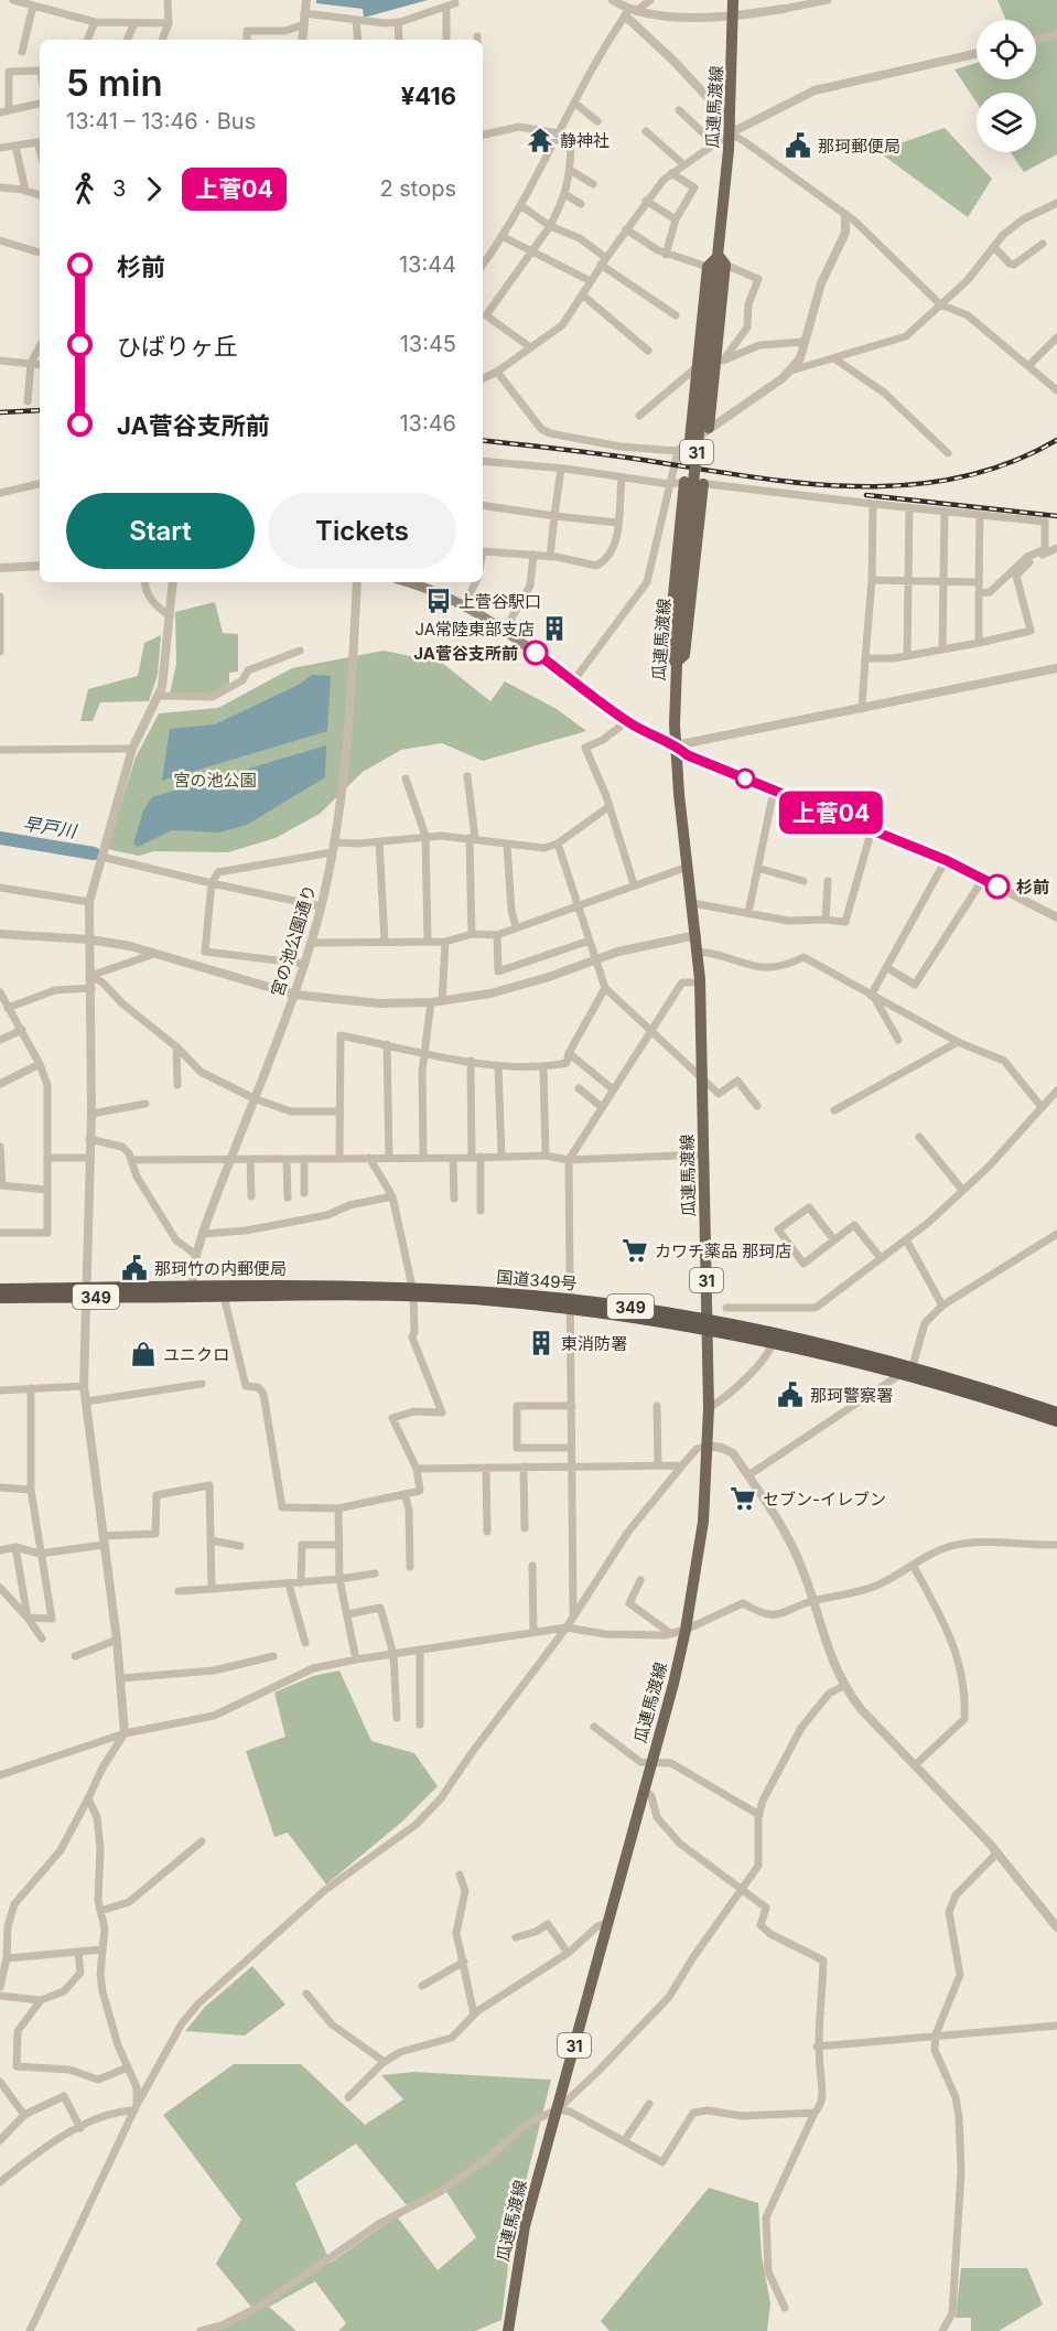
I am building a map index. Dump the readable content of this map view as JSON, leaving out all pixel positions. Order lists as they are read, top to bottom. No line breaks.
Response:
{"streets":{"highway":["国道349号","349"],"main road":["瓜連馬渡線","31"],"street":["宮の池公園通り"]},"crossings":[["瓜連馬渡線","国道349号"],["宮の池公園通り","国道349号"]],"water":["早戸川"],"parks":["宮の池公園"],"places":{"temple":["静神社"],"public building":["那珂郵便局","那珂竹の内郵便局","那珂警察署"],"bus stop":["上菅谷駅口"],"building":["JA常陸東部支店","東消防署"],"other":["JA菅谷支所前","杉前"],"supermarket":["カワチ薬品 那珂店","セブン-イレブン"],"shop":["ユニクロ"]},"lines":["bus line 上菅04"],"page":{"on_map":"上菅04","heading":["5 min","13:41 – 13:46 · Bus","¥416"],"legs":["3","上菅04","2 stops"],"list":[{"name":"杉前","value":"13:44"},{"name":"ひばりヶ丘","value":"13:45"},{"name":"JA菅谷支所前","value":"13:46"}],"buttons":["Start","Tickets"]}}
